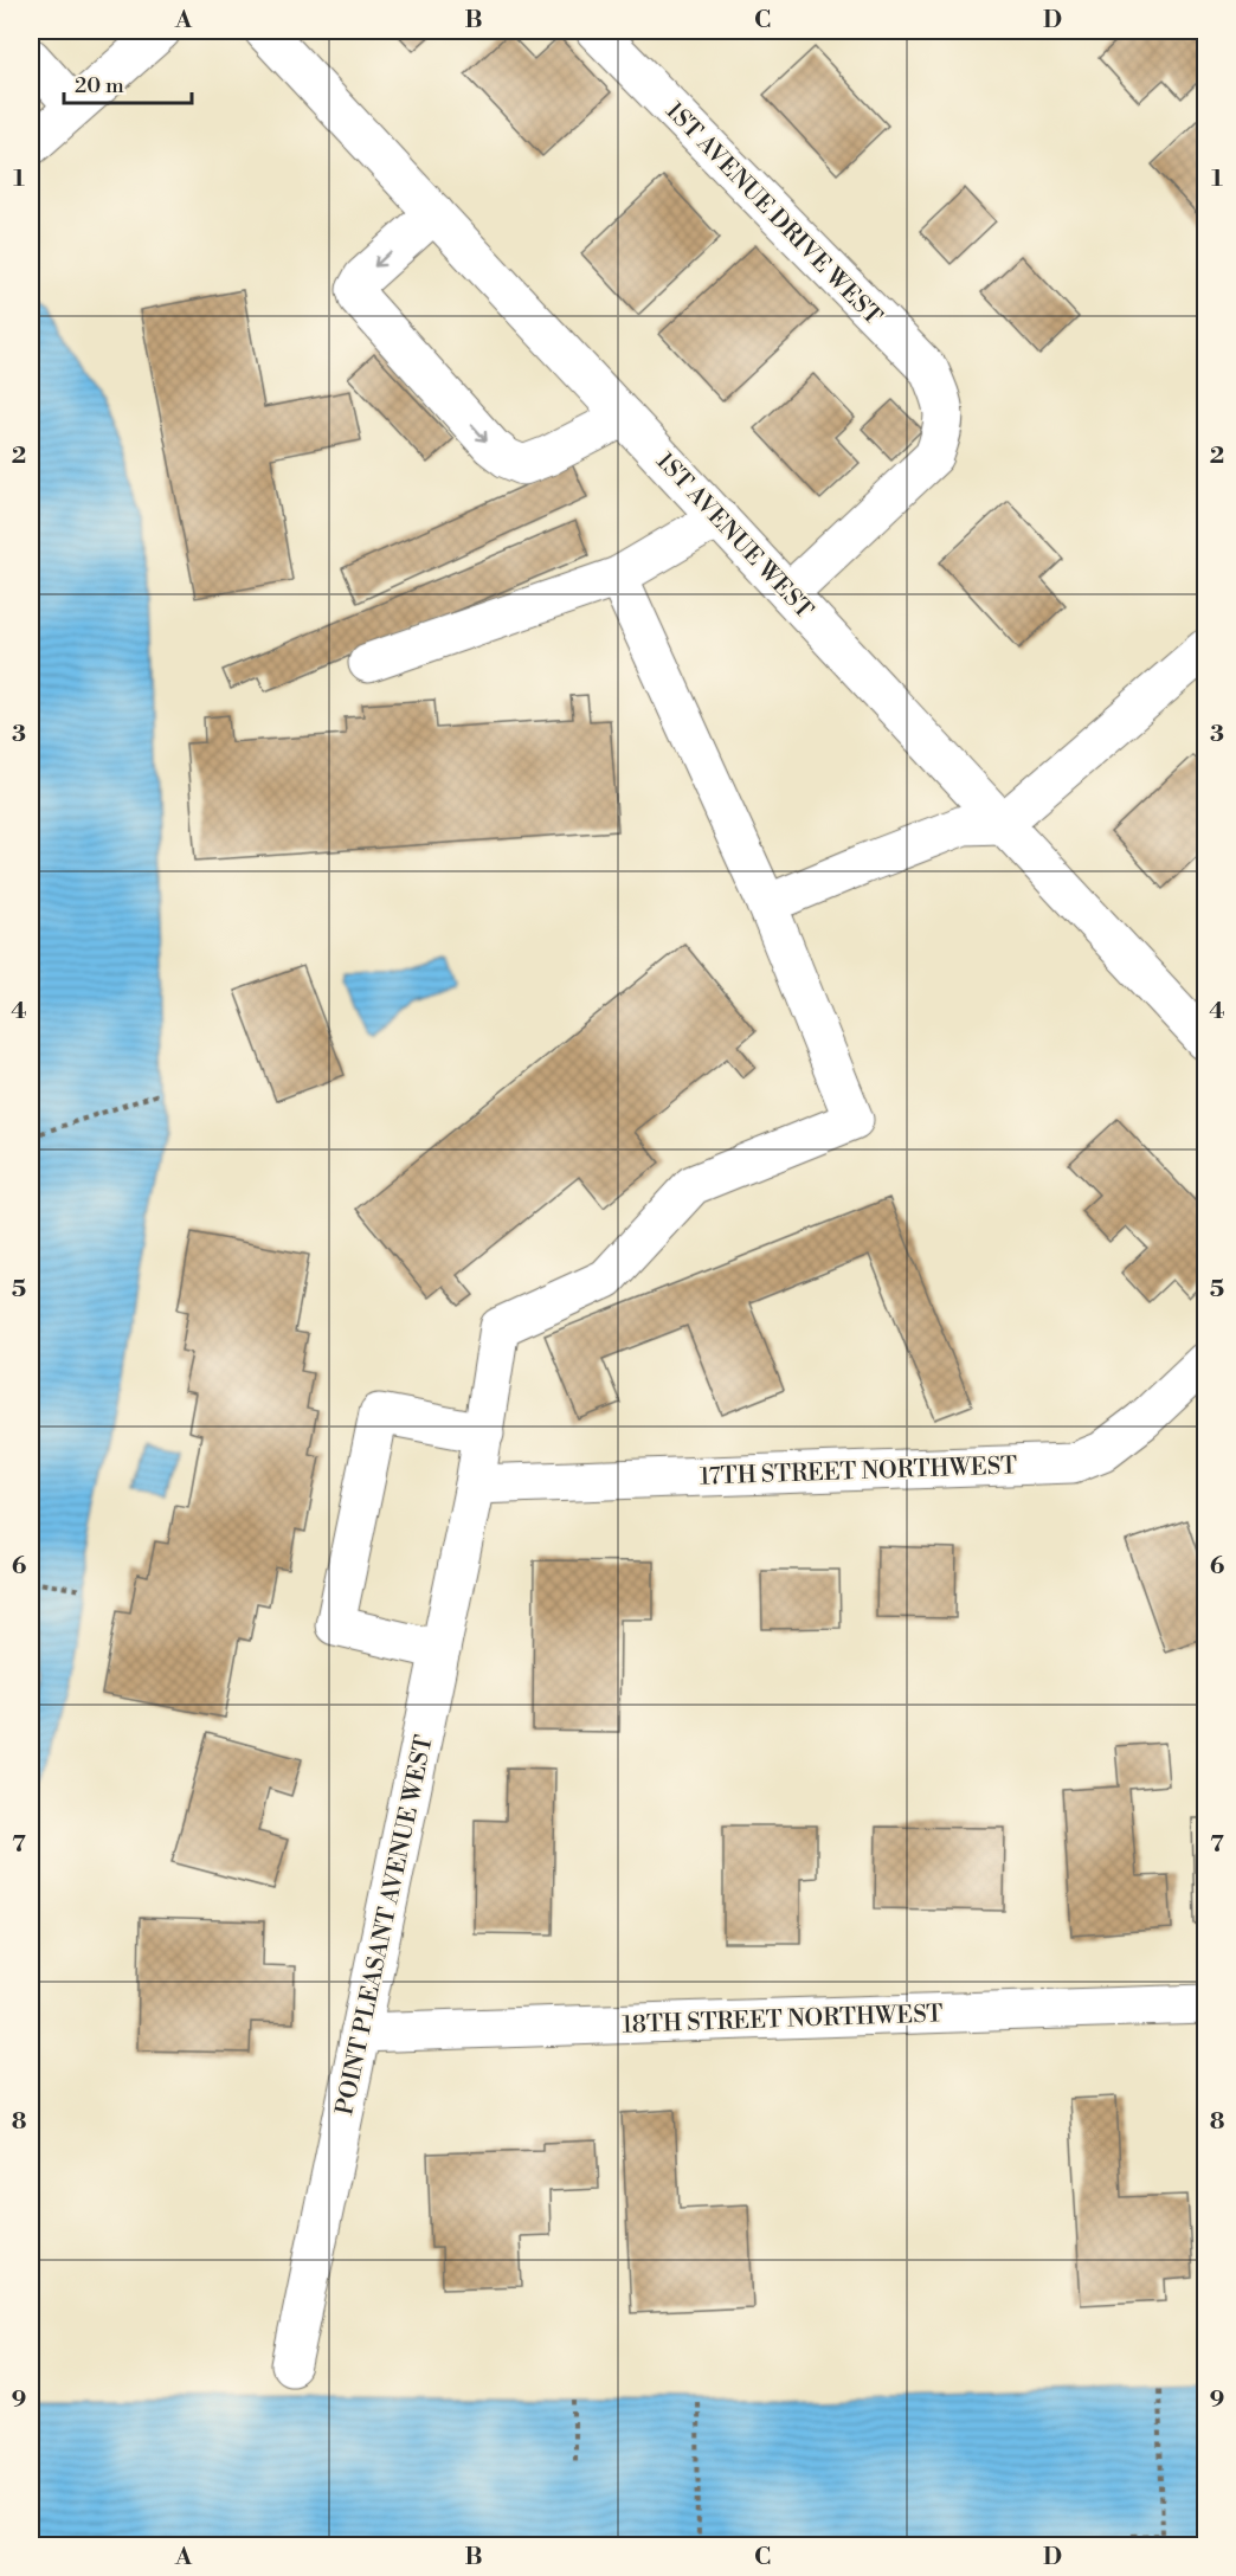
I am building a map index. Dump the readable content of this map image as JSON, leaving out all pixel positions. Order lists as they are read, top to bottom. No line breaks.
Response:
{"streets":{"street":["1ST AVENUE DRIVE WEST","1ST AVENUE WEST","17TH STREET NORTHWEST","POINT PLEASANT AVENUE WEST","18TH STREET NORTHWEST"]},"crossings":[["1ST AVENUE DRIVE WEST","1ST AVENUE WEST"],["17TH STREET NORTHWEST","POINT PLEASANT AVENUE WEST"],["POINT PLEASANT AVENUE WEST","18TH STREET NORTHWEST"]],"scale_bar":"20 m","grid":{"columns":["A","B","C","D"],"rows":["1","2","3","4","5","6","7","8","9"]}}
